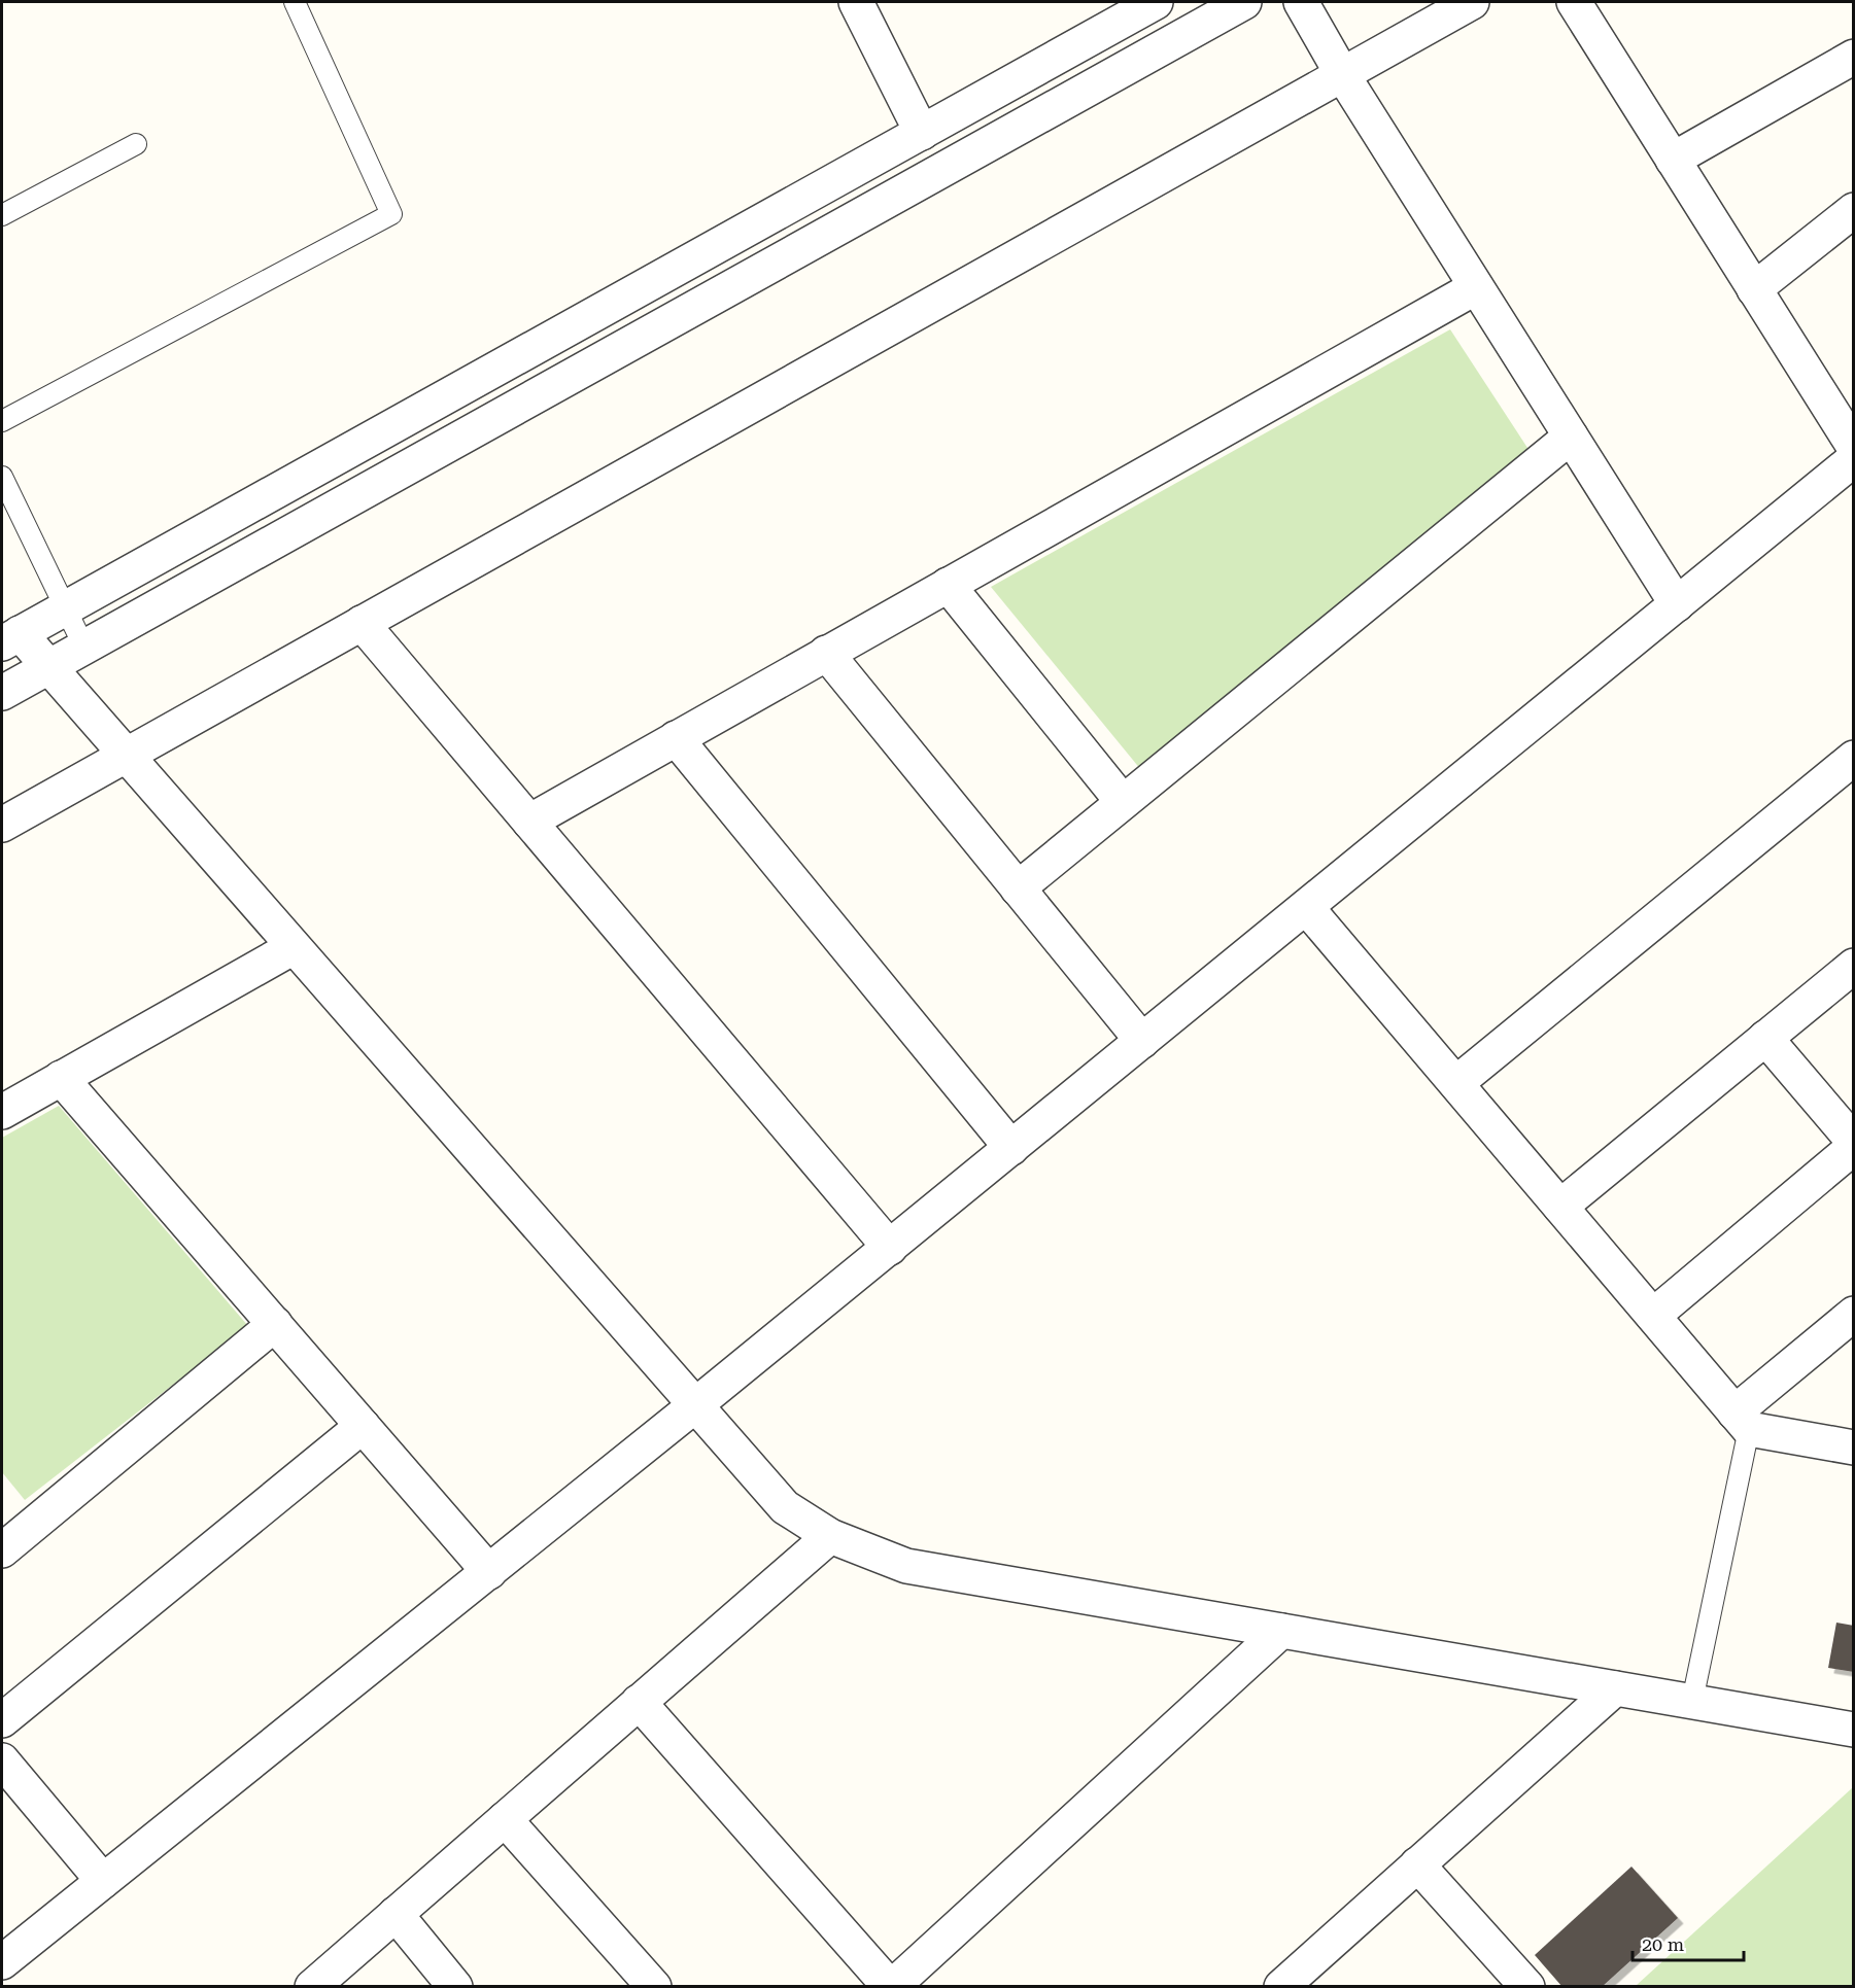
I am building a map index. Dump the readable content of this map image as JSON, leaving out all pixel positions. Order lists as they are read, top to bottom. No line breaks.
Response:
{"scale_bar":"20 m"}
